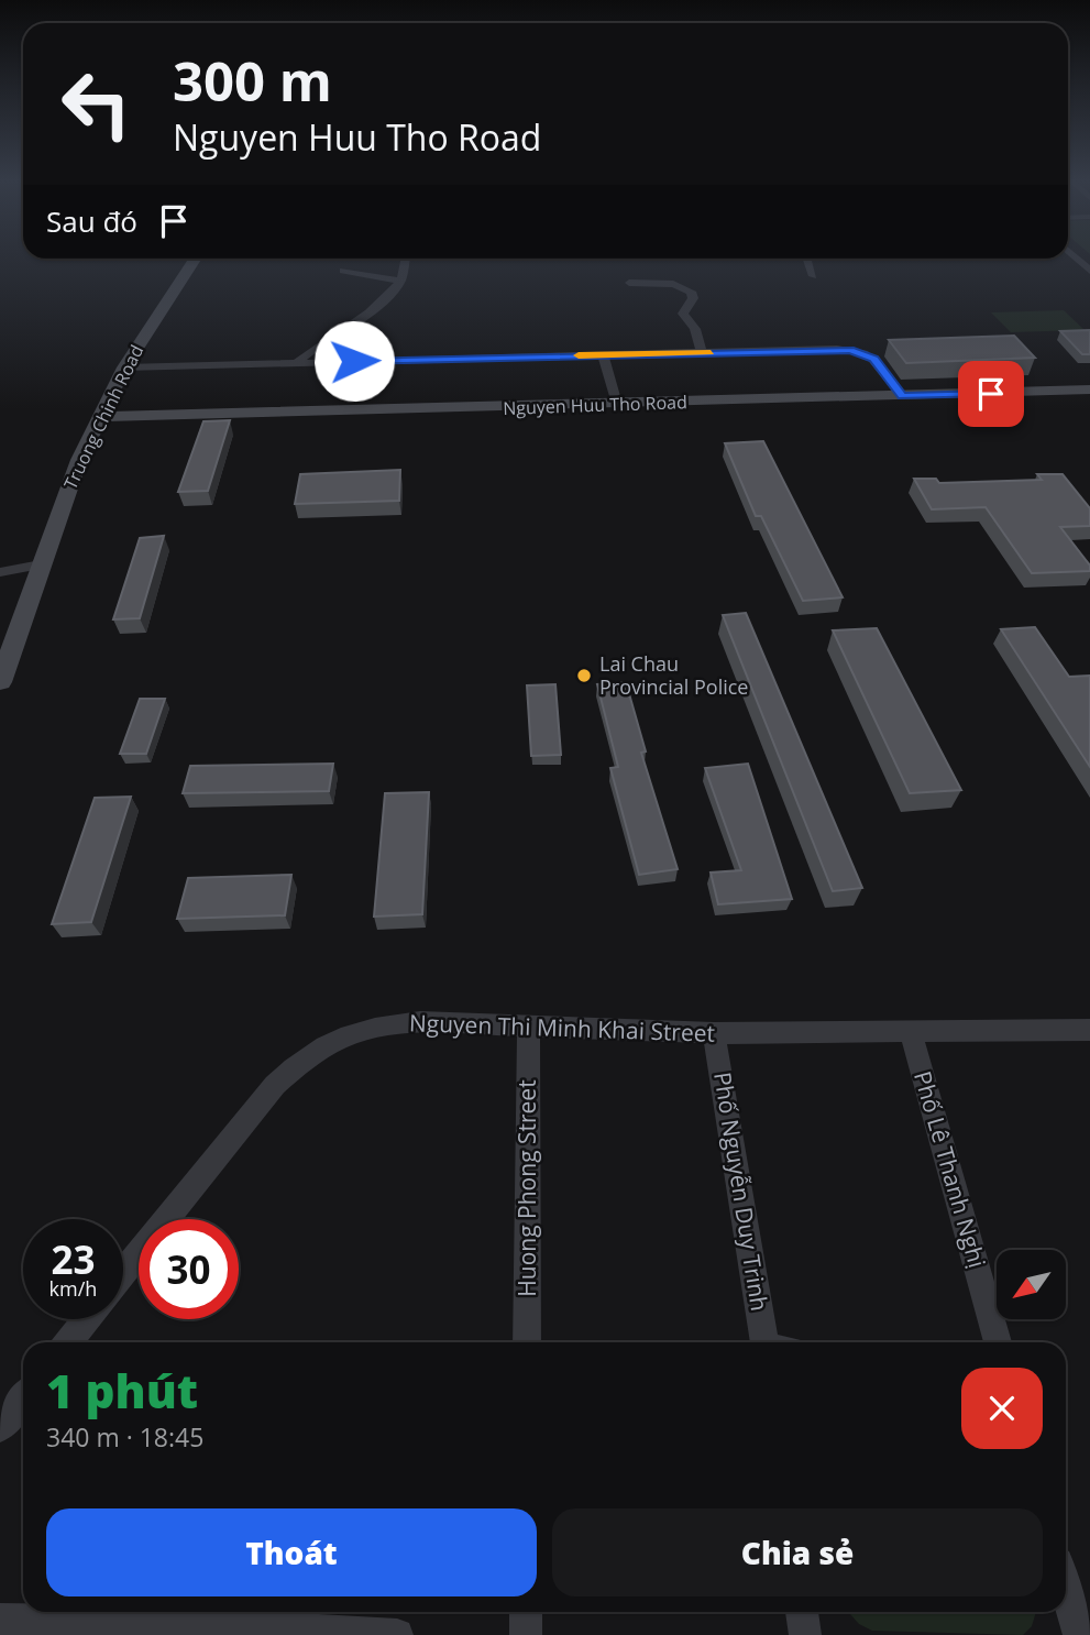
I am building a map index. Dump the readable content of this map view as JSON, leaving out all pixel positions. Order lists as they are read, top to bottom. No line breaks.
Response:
{"streets":{"street":["Nguyen Huu Tho Road","Truong Chinh Road","Nguyen Thi Minh Khai Street","Phố Lê Thanh Nghị","Huong Phong Street","Phố Nguyễn Duy Trinh"]},"crossings":[["Nguyen Huu Tho Road","Truong Chinh Road"],["Nguyen Thi Minh Khai Street","Phố Lê Thanh Nghị"],["Nguyen Thi Minh Khai Street","Huong Phong Street"],["Nguyen Thi Minh Khai Street","Phố Nguyễn Duy Trinh"]],"places":["Lai Chau Provincial Police"],"north":"bottom left","page":{"turn":["300 m","Nguyen Huu Tho Road"],"then":"Sau đó","speed":"23 km/h","limit":"30","heading":["1 phút","340 m · 18:45"],"buttons":["Thoát","Chia sẻ"]}}
